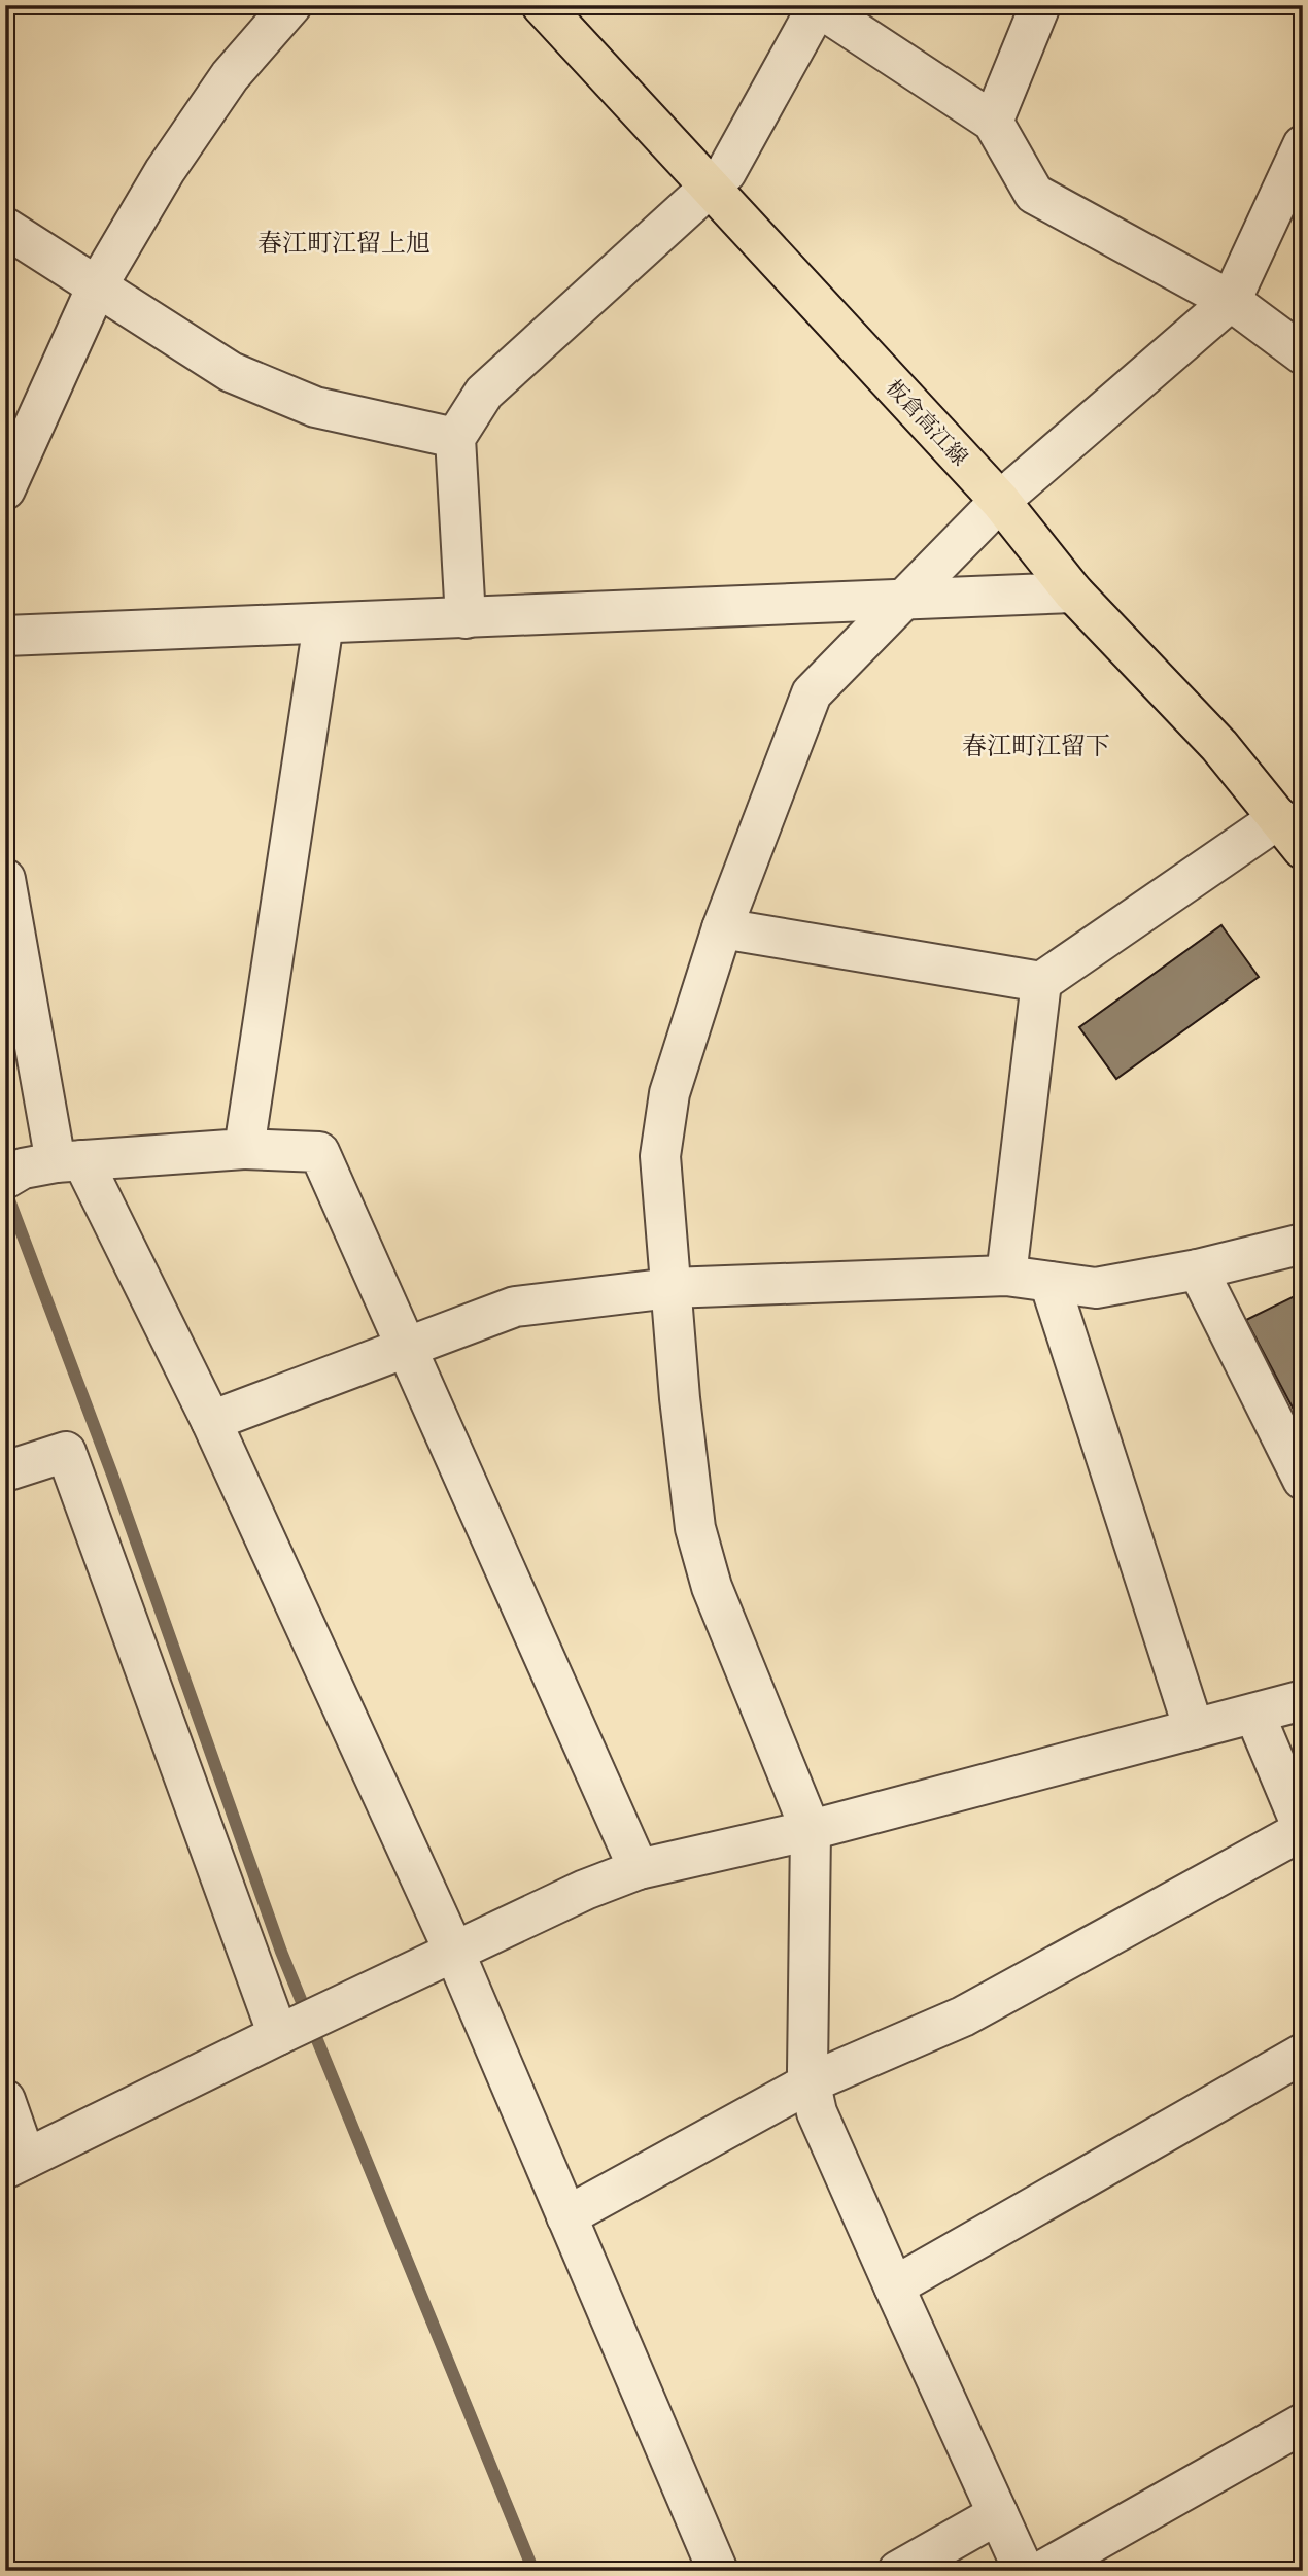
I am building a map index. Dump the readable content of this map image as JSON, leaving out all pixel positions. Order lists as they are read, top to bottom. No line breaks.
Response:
{"streets":{"main road":["板倉高江線"]},"districts":["春江町江留上旭","春江町江留下"]}
